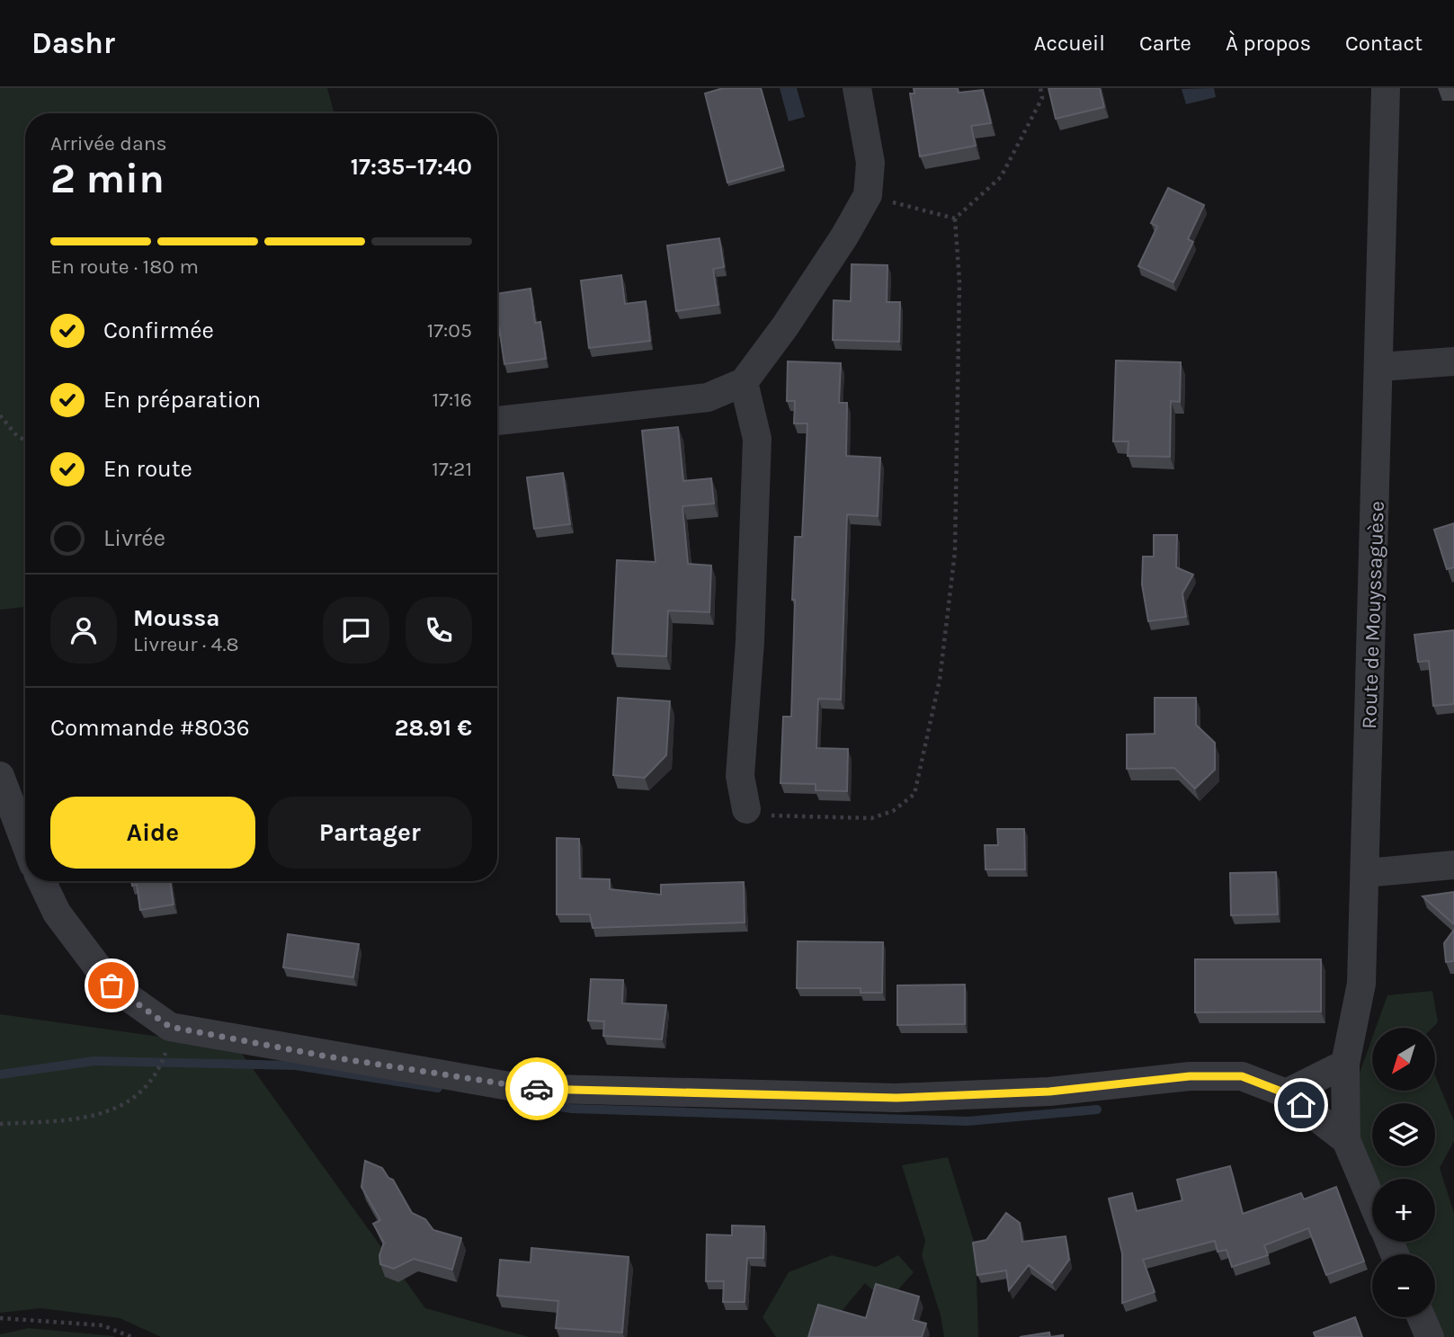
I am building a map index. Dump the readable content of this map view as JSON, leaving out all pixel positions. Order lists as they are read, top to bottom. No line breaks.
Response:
{"streets":{"street":["Route de Mouyssaguèse"]},"north":"bottom left","page":{"header":"Dashr","nav":["Accueil","Carte","À propos","Contact"],"heading":["2 min","Arrivée dans","17:35–17:40"],"panel":["Moussa","Livreur · 4.8","Commande #8036","28.91 €"],"bar":"En route · 180 m","list":[["Confirmée","17:05"],["En préparation","17:16"],["En route","17:21"],"Livrée"],"buttons":["Aide","Partager"],"map_buttons":["+","−"]}}
